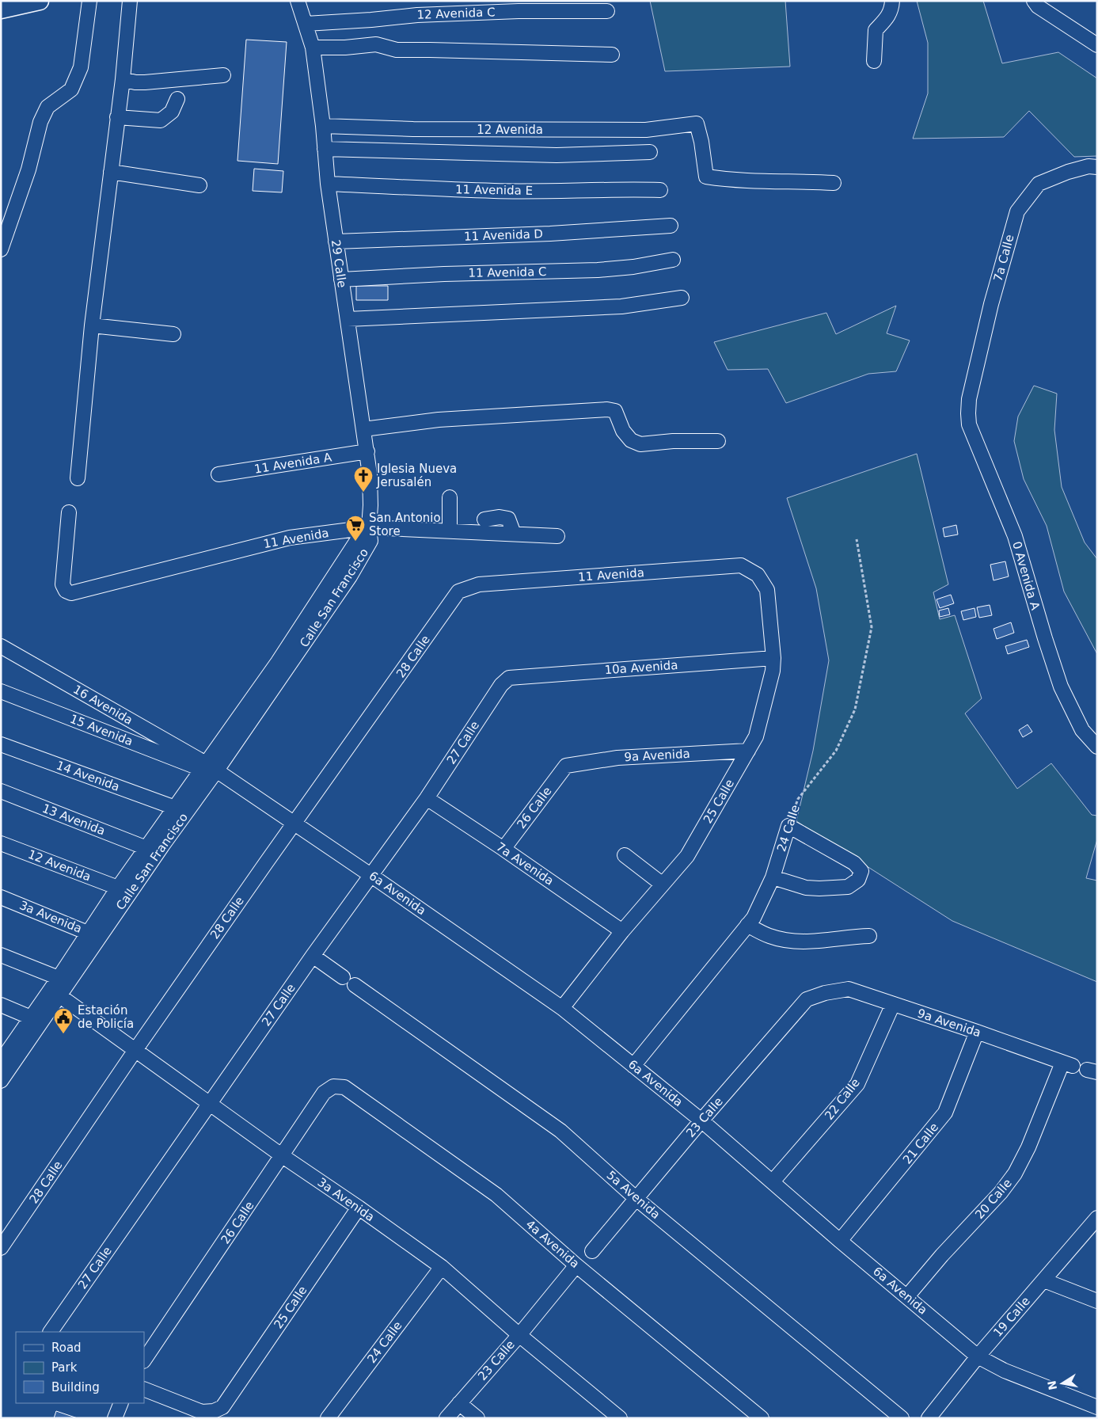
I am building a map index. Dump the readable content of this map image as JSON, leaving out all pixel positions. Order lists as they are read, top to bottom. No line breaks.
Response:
{"streets":{"street":["12 Avenida C","12 Avenida","11 Avenida E","11 Avenida D","7a Calle","29 Calle","11 Avenida C","11 Avenida A","11 Avenida","0 Avenida A","Calle San Francisco","28 Calle","10a Avenida","16 Avenida","15 Avenida","27 Calle","9a Avenida","14 Avenida","25 Calle","26 Calle","13 Avenida","24 Calle","7a Avenida","6a Avenida","3a Avenida","22 Calle","23 Calle","21 Calle","5a Avenida","20 Calle","4a Avenida","19 Calle"]},"crossings":[["12 Avenida C","29 Calle"],["12 Avenida","29 Calle"],["12 Avenida","Calle San Francisco"],["11 Avenida E","29 Calle"],["11 Avenida D","29 Calle"],["7a Calle","0 Avenida A"],["29 Calle","11 Avenida C"],["29 Calle","11 Avenida A"],["29 Calle","11 Avenida"],["29 Calle","Calle San Francisco"],["11 Avenida","Calle San Francisco"],["11 Avenida","28 Calle"],["11 Avenida","25 Calle"],["Calle San Francisco","16 Avenida"],["Calle San Francisco","15 Avenida"],["Calle San Francisco","14 Avenida"],["Calle San Francisco","13 Avenida"],["Calle San Francisco","6a Avenida"],["Calle San Francisco","3a Avenida"],["28 Calle","6a Avenida"],["28 Calle","3a Avenida"],["10a Avenida","27 Calle"],["10a Avenida","25 Calle"],["16 Avenida","15 Avenida"],["16 Avenida","6a Avenida"],["15 Avenida","6a Avenida"],["27 Calle","7a Avenida"],["27 Calle","6a Avenida"],["27 Calle","3a Avenida"],["9a Avenida","25 Calle"],["9a Avenida","26 Calle"],["9a Avenida","22 Calle"],["9a Avenida","23 Calle"],["9a Avenida","21 Calle"],["9a Avenida","20 Calle"],["25 Calle","7a Avenida"],["25 Calle","6a Avenida"],["25 Calle","3a Avenida"],["26 Calle","7a Avenida"],["26 Calle","3a Avenida"],["26 Calle","4a Avenida"],["24 Calle","6a Avenida"],["24 Calle","3a Avenida"],["6a Avenida","22 Calle"],["6a Avenida","23 Calle"],["6a Avenida","21 Calle"],["6a Avenida","20 Calle"],["6a Avenida","19 Calle"],["3a Avenida","23 Calle"],["23 Calle","5a Avenida"],["23 Calle","4a Avenida"]],"places":{"church":["Iglesia Nueva Jerusalén"],"supermarket":["San Antonio Store"],"public building":["Estación de Policía"]},"legend":["Road","Park","Building"],"north":"left"}
